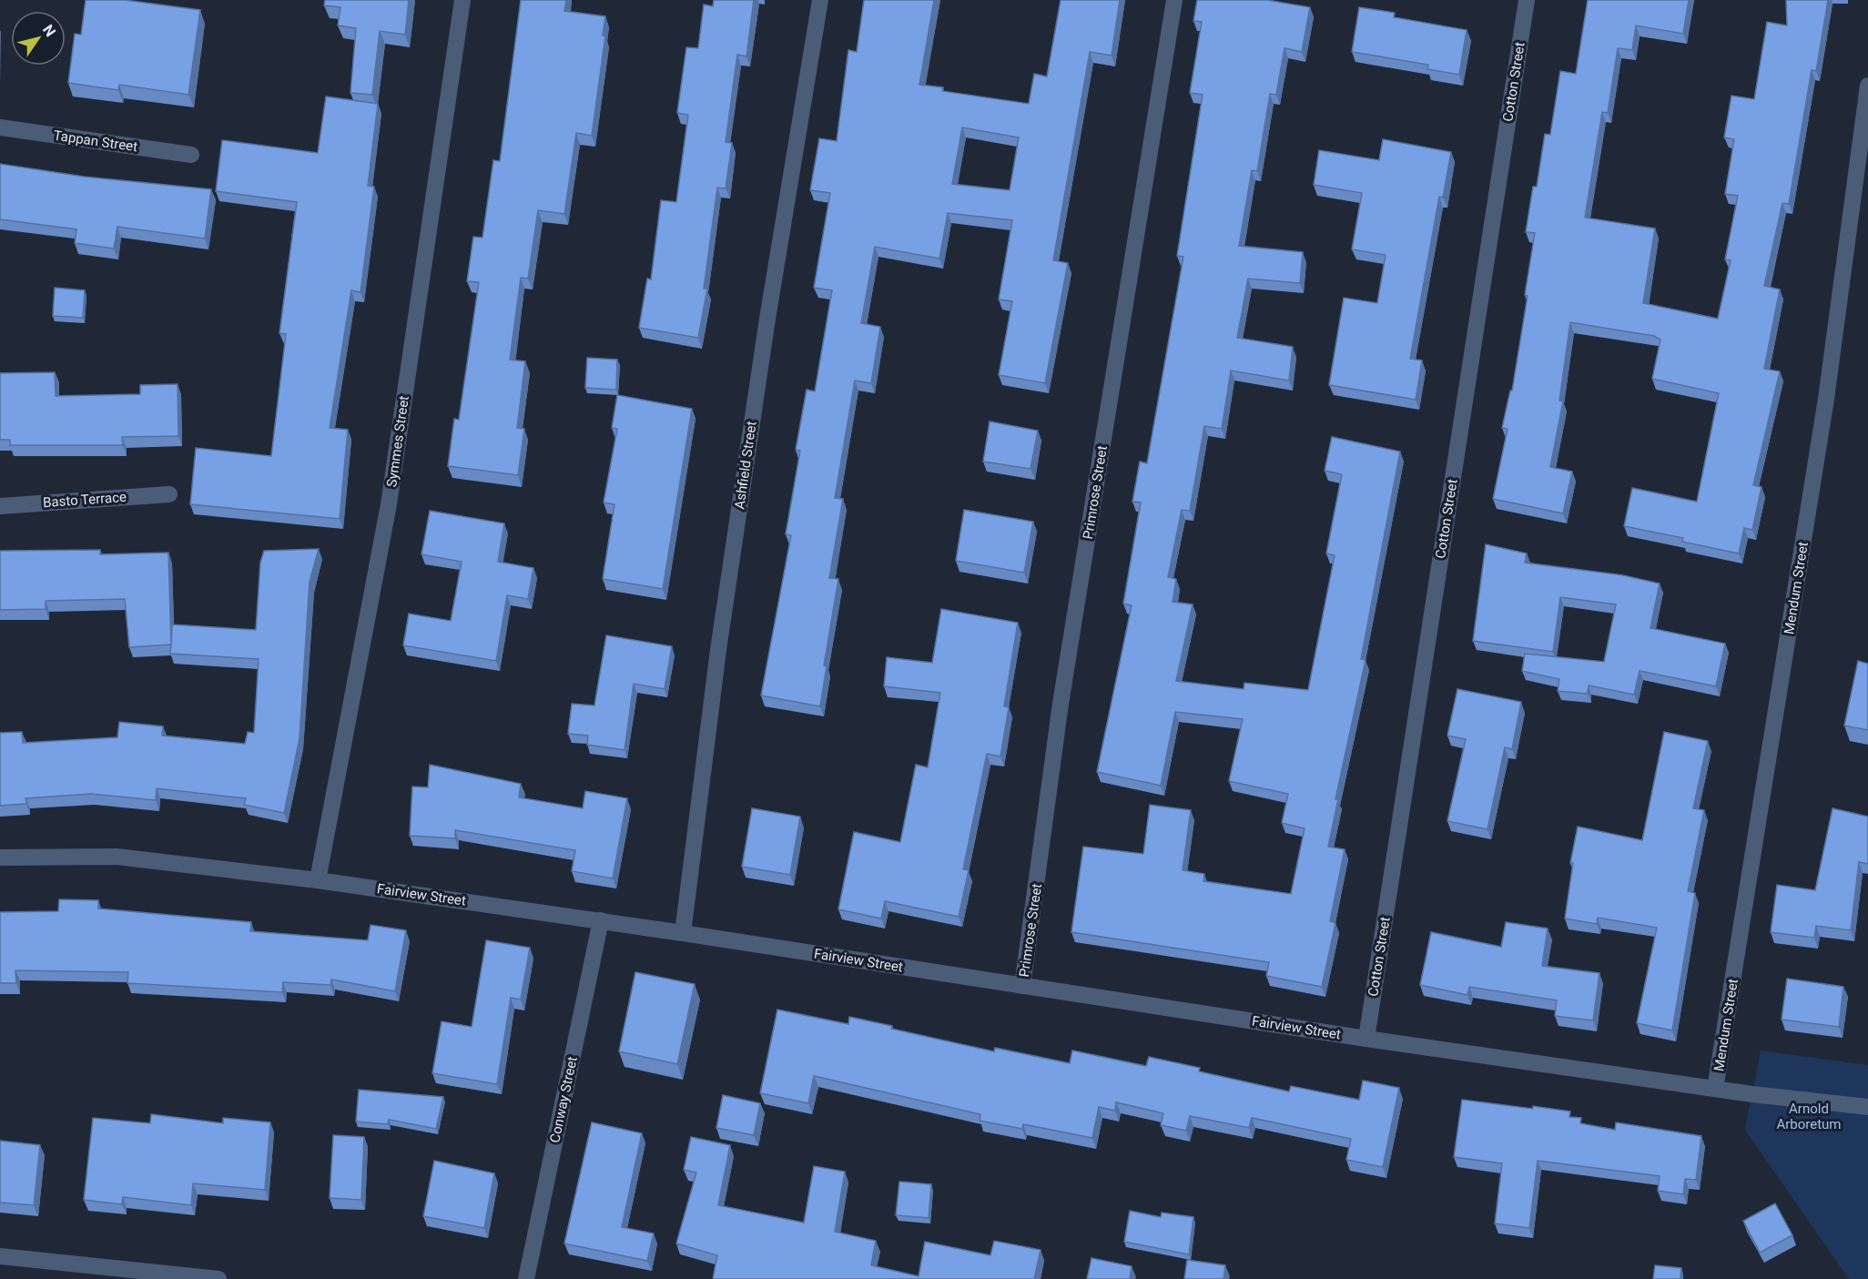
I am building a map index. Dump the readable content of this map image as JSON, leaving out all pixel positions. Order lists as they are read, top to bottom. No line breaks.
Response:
{"streets":{"street":["Cotton Street","Tappan Street","Symmes Street","Ashfield Street","Primrose Street","Basto Terrace","Mendum Street","Fairview Street","Conway Street"]},"crossings":[["Cotton Street","Fairview Street"],["Symmes Street","Fairview Street"],["Ashfield Street","Fairview Street"],["Primrose Street","Fairview Street"],["Mendum Street","Fairview Street"],["Fairview Street","Conway Street"]],"parks":["Arnold Arboretum"],"north":"top right"}
